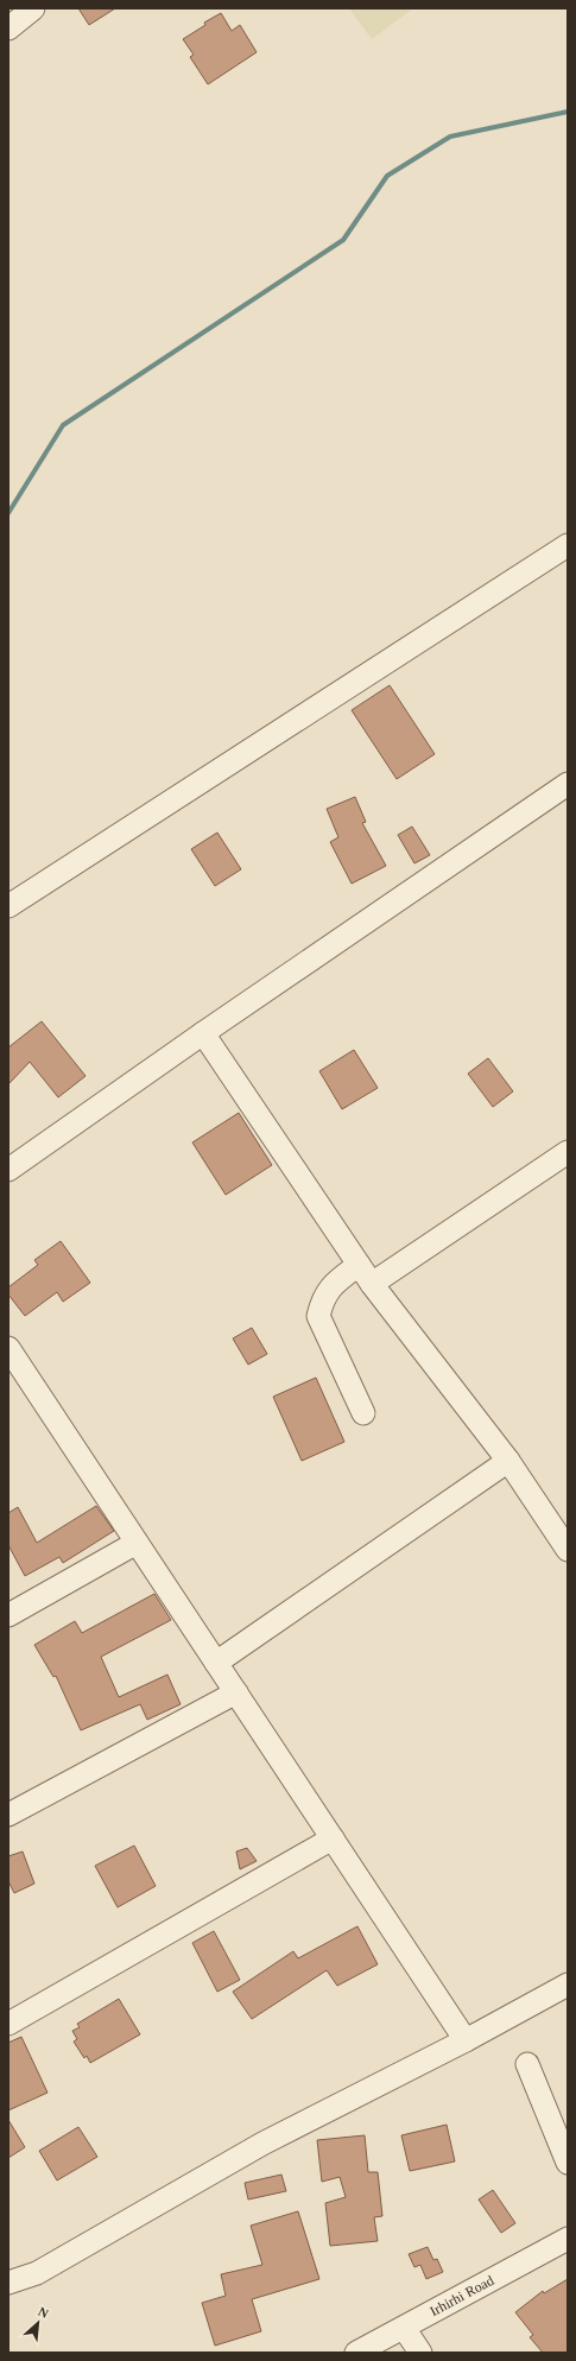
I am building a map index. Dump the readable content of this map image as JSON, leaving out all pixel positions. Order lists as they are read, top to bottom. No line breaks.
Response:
{"streets":{"street":["Irhirhi Road"]},"north":"top right"}
